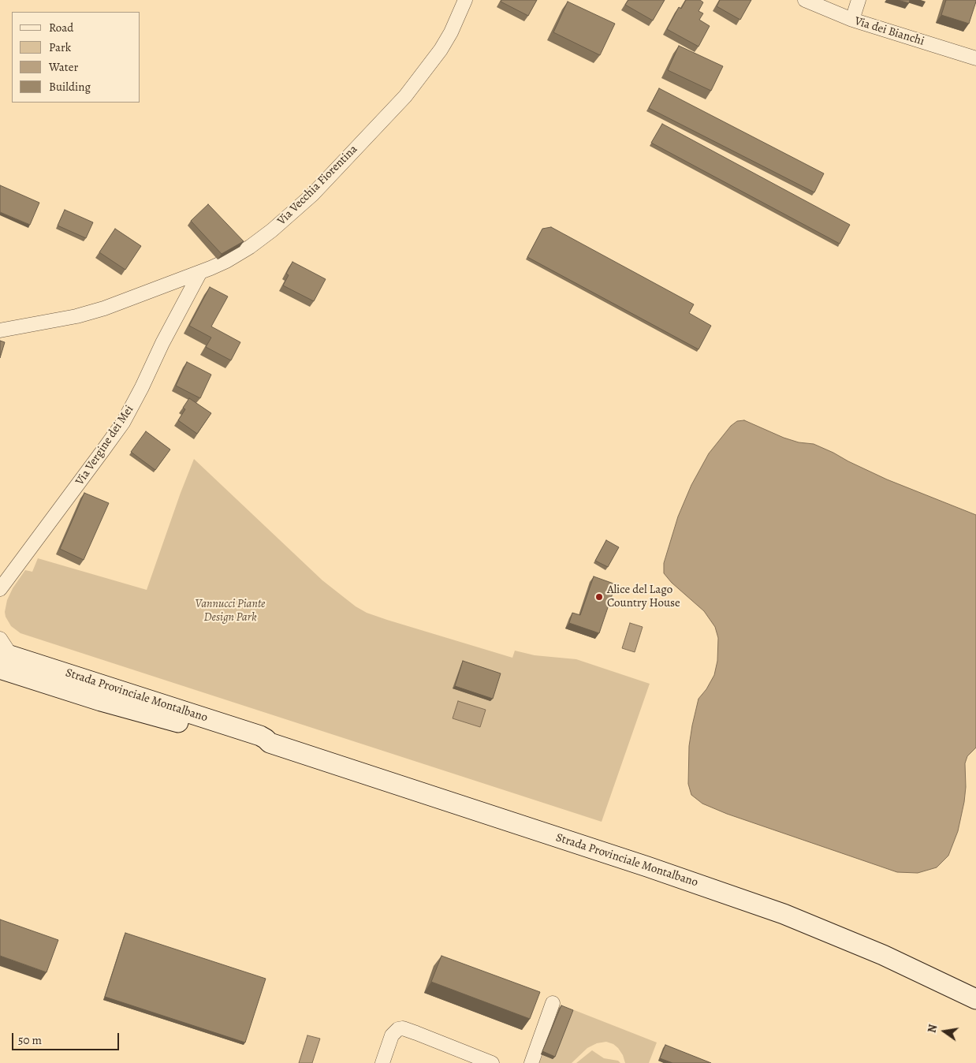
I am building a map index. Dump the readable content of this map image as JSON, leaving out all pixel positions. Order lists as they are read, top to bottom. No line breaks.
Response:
{"streets":{"main road":["Strada Provinciale Montalbano"],"street":["Via dei Bianchi","Via Vecchia Fiorentina","Via Vergine dei Mei"]},"crossings":[["Via Vecchia Fiorentina","Via Vergine dei Mei"]],"parks":["Vannucci Piante Design Park"],"places":["Alice del Lago Country House"],"legend":["Road","Park","Water","Building"],"scale_bar":"50 m","north":"left"}
